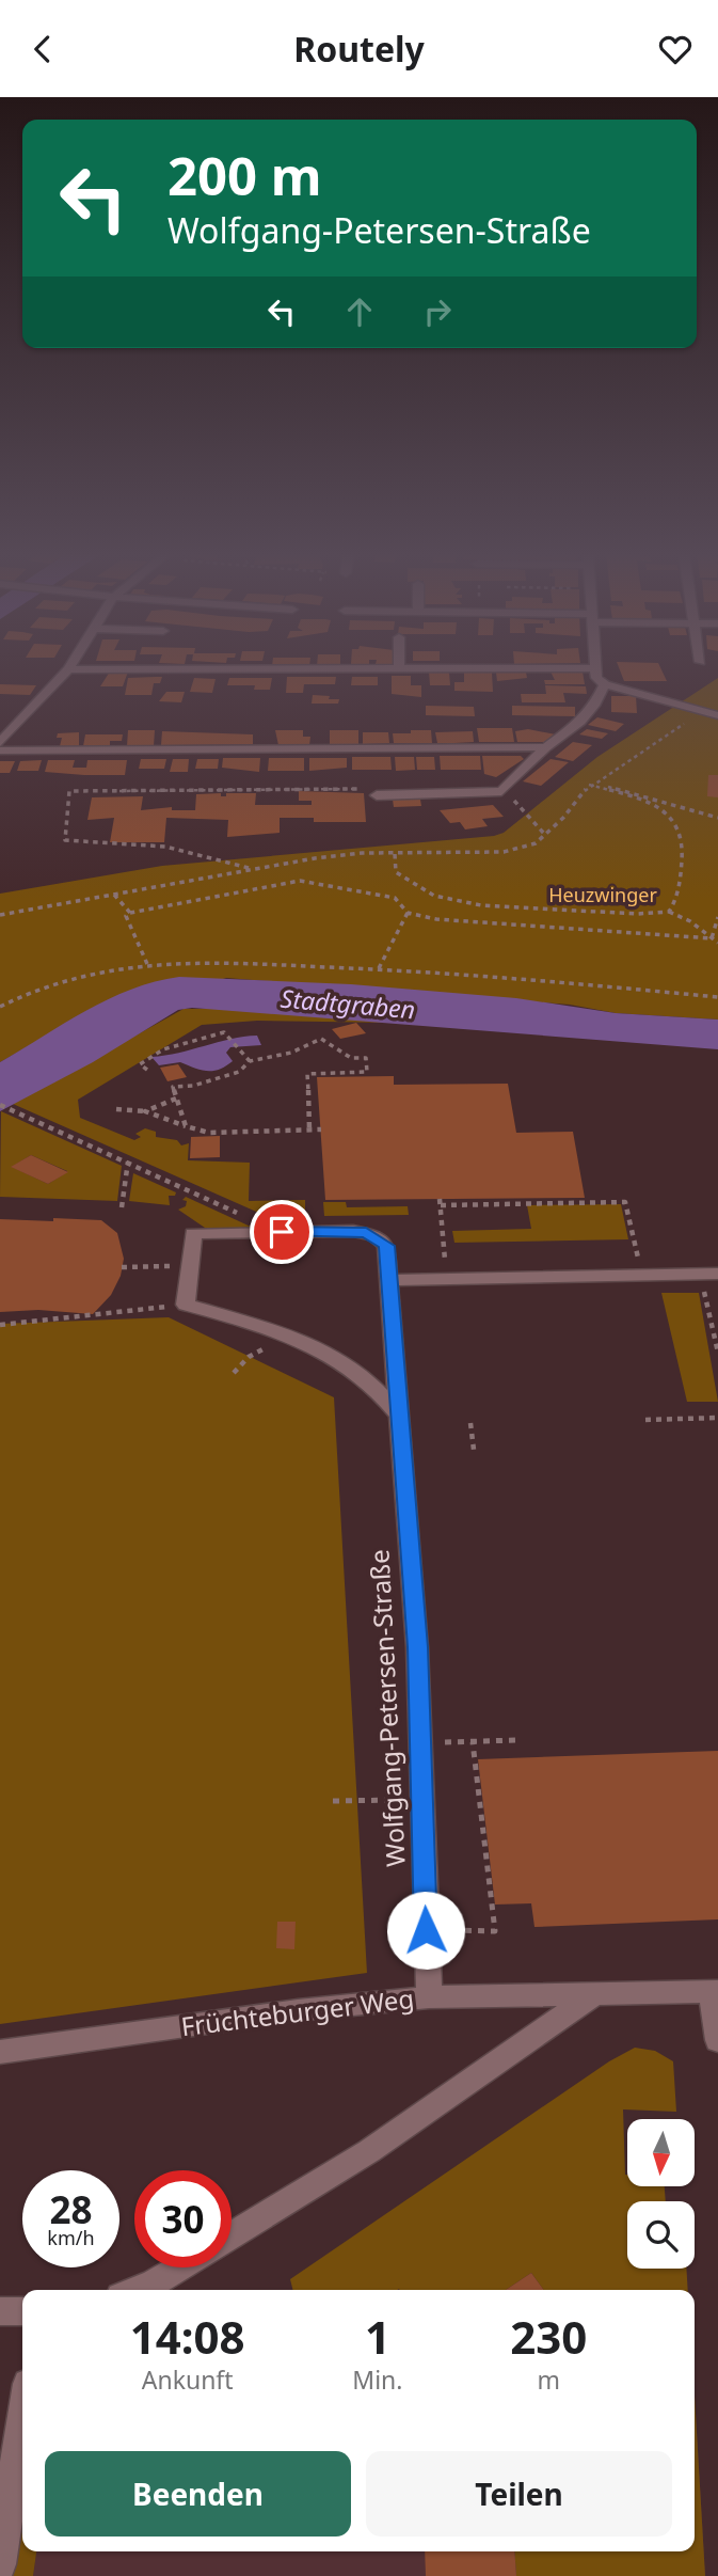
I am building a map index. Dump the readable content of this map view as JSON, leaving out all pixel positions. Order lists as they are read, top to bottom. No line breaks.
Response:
{"streets":{"street":["Wolfgang-Petersen-Straße","Früchteburger Weg"]},"crossings":[["Wolfgang-Petersen-Straße","Früchteburger Weg"]],"water":["Stadtgraben"],"parks":["Heuzwinger"],"north":"bottom","page":{"header":"Routely","turn":["200 m","Wolfgang-Petersen-Straße"],"speed":"28 km/h","limit":"30","eta":["14:08","Ankunft","1","Min.","230","m"],"buttons":["Beenden","Teilen"]}}
